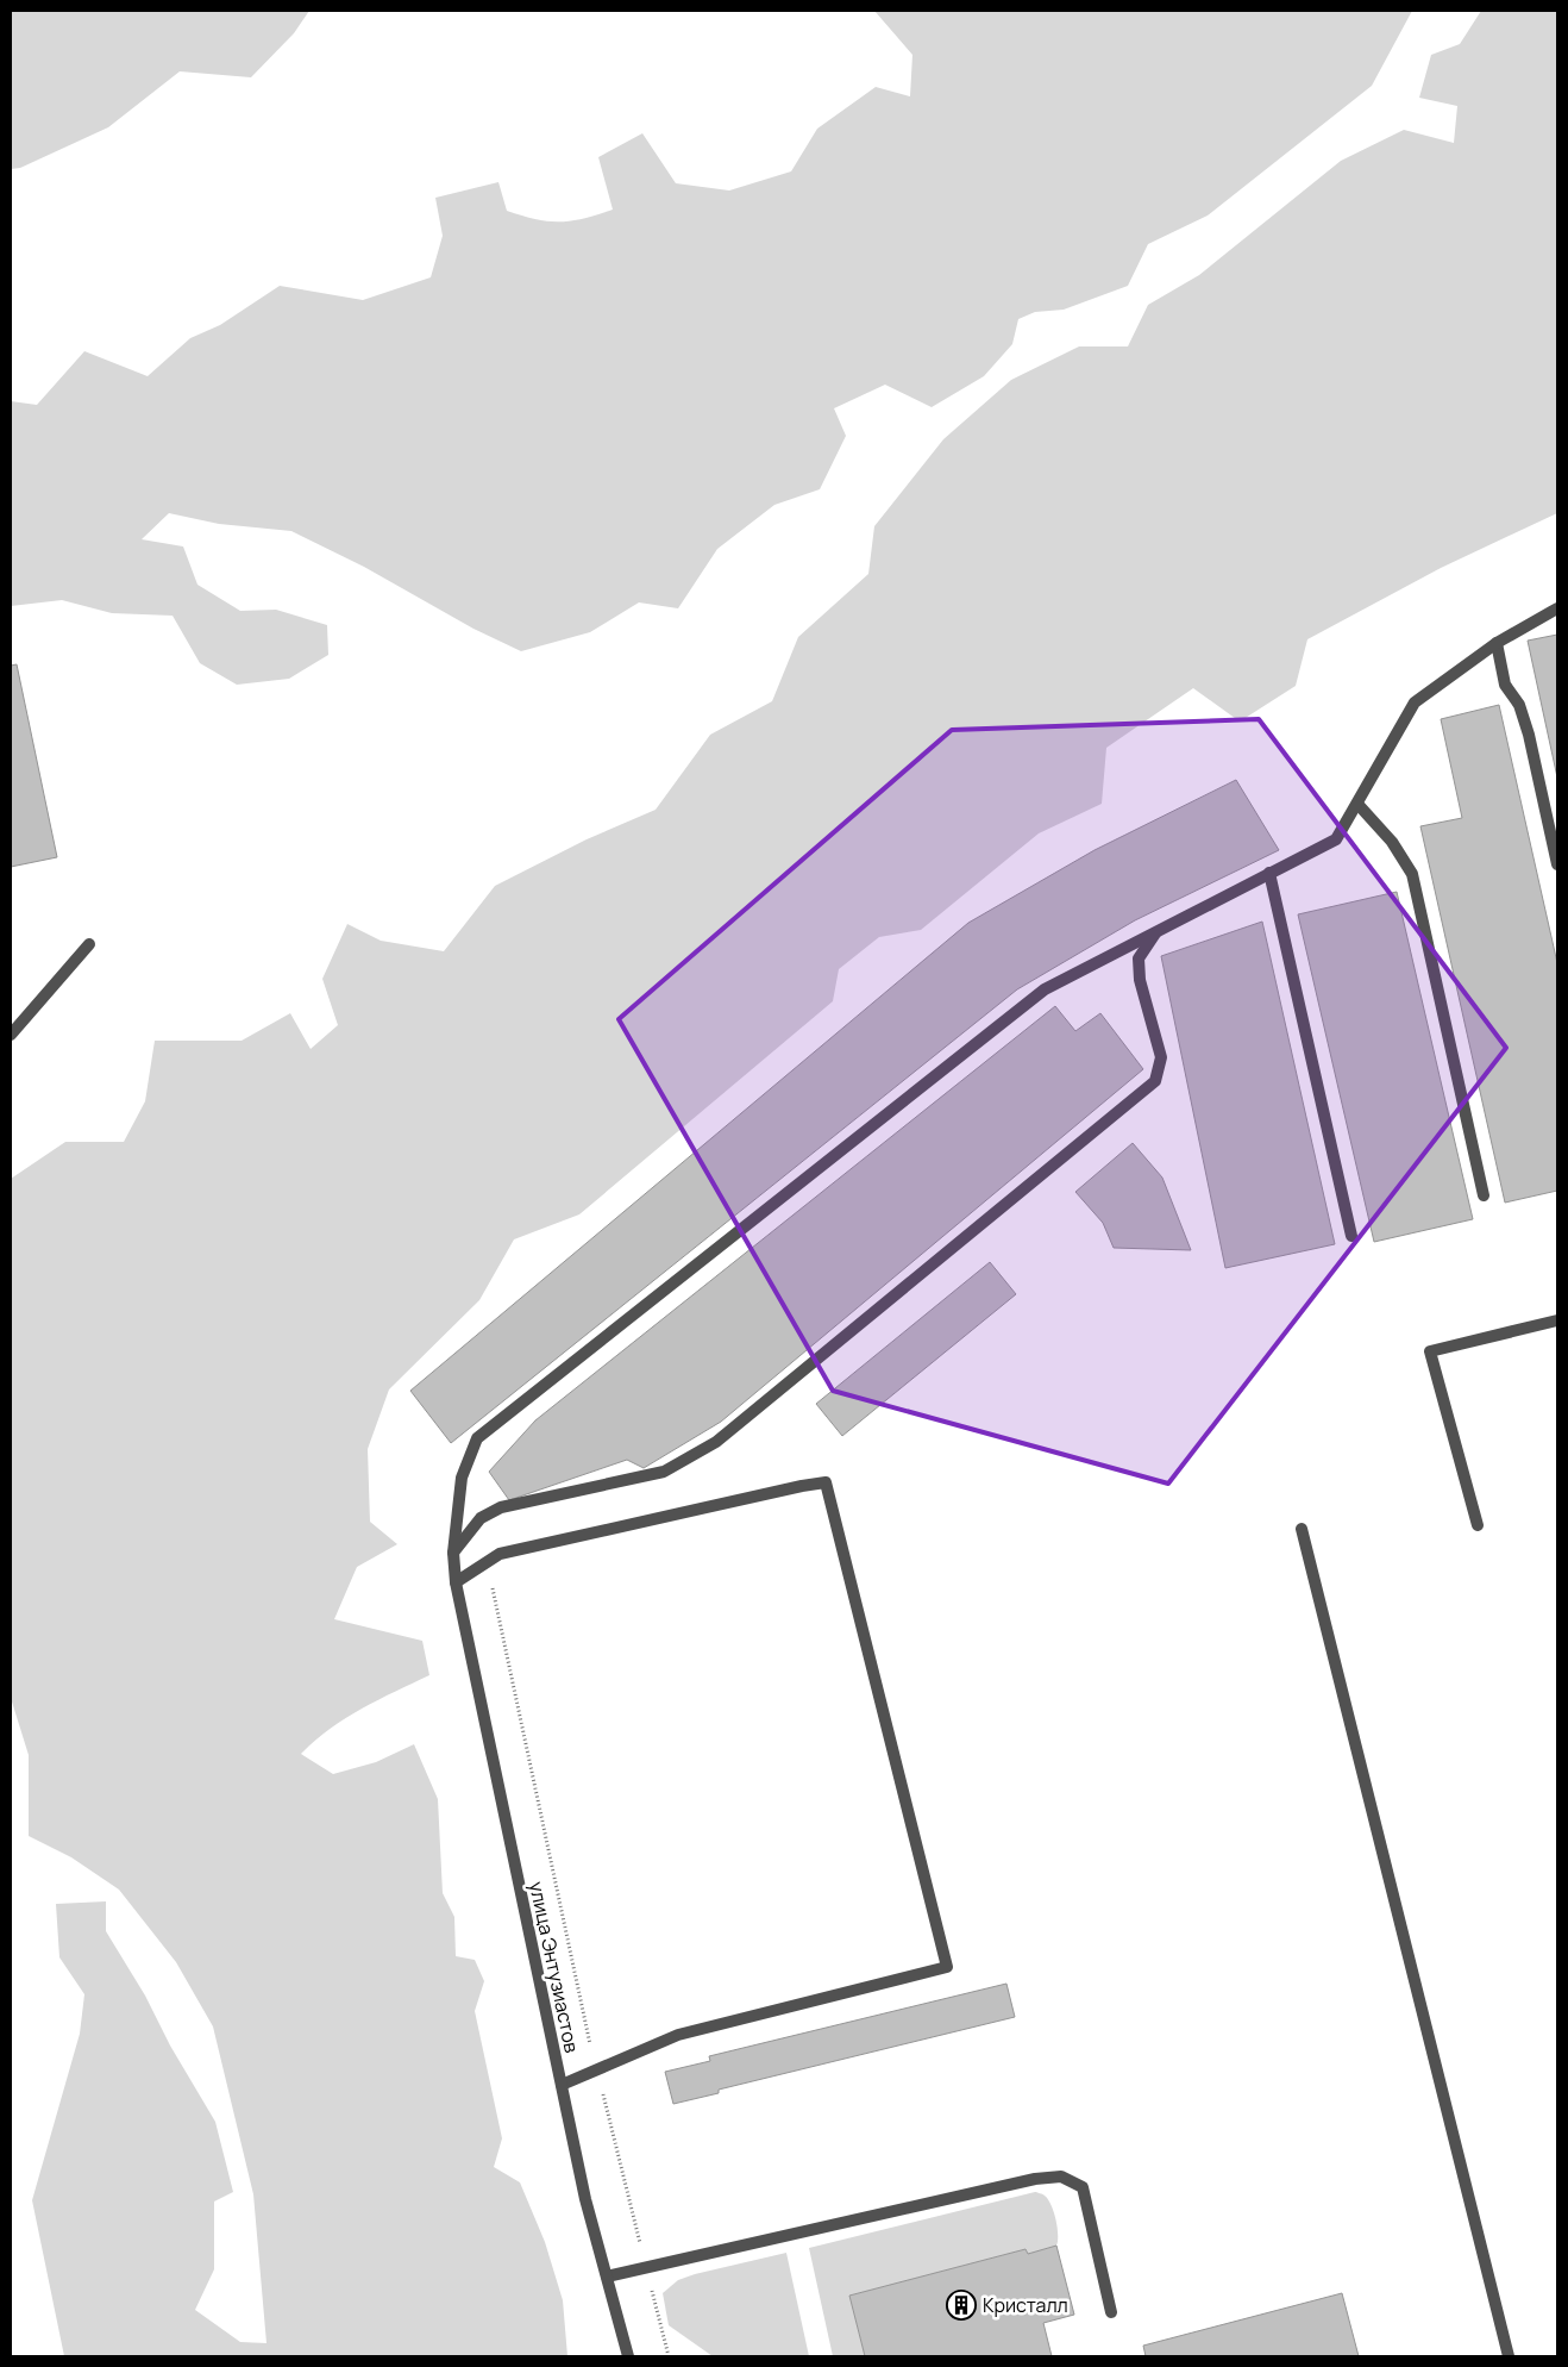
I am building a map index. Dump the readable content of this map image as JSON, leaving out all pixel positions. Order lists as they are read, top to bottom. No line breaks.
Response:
{"streets":{"lane":["улица Энтузиастов"]},"places":{"building":["Кристалл"]}}
